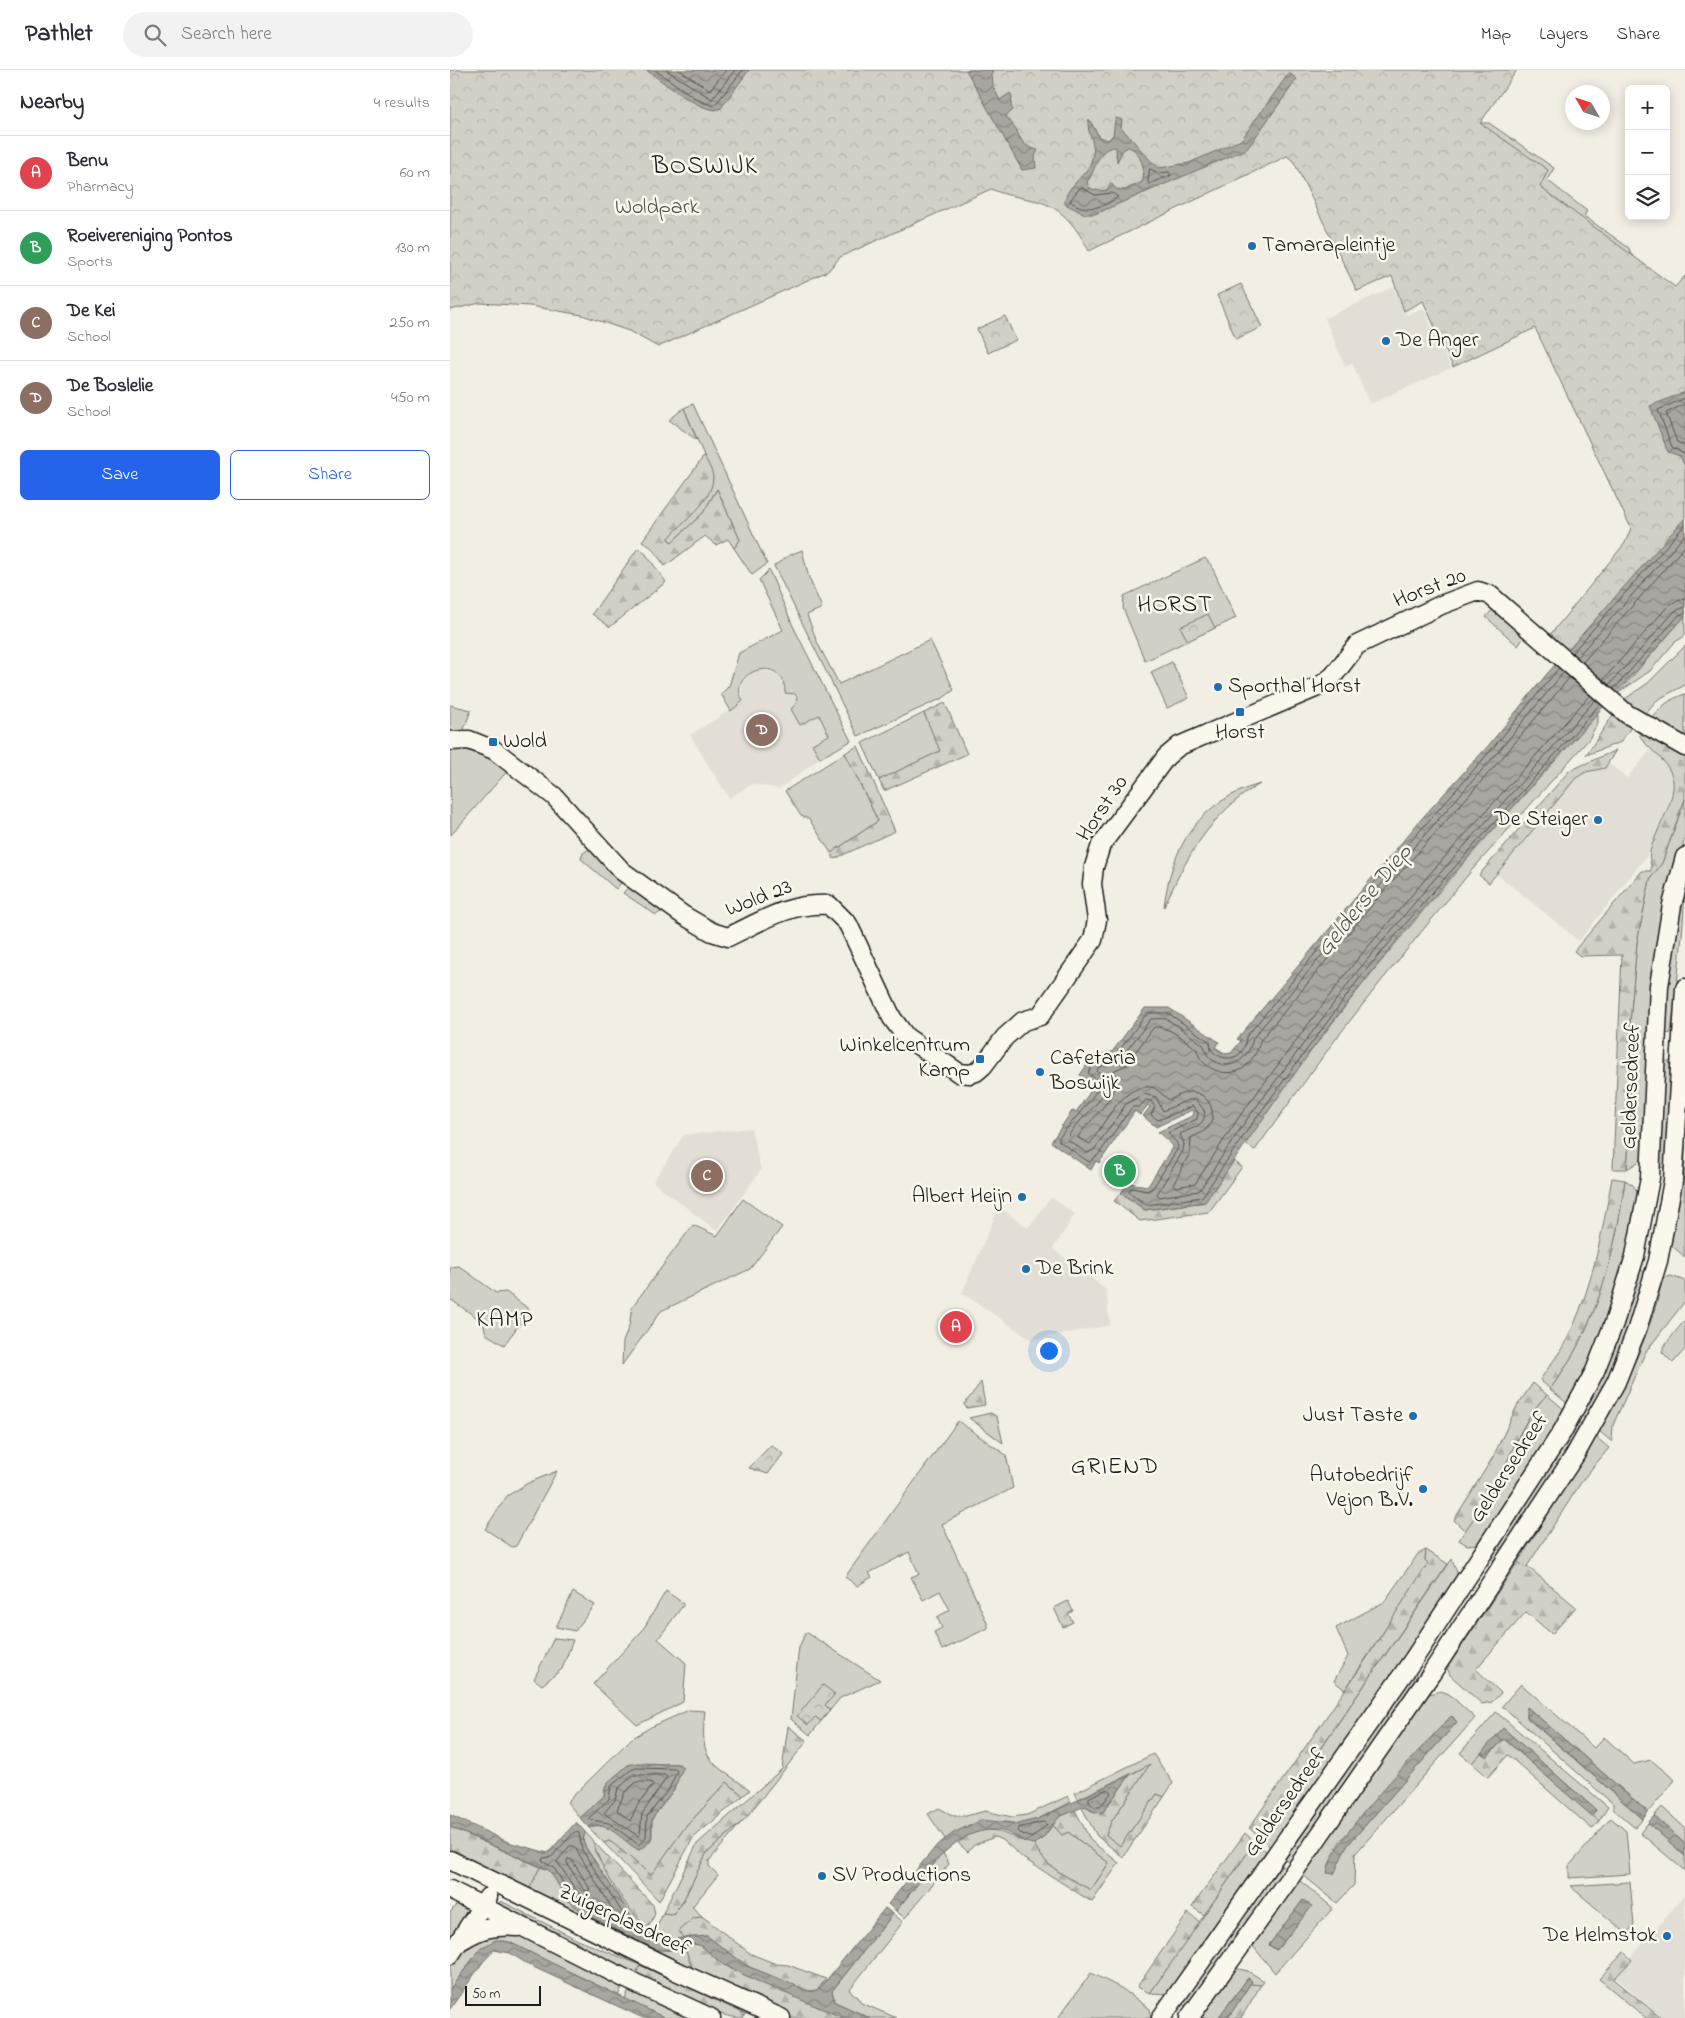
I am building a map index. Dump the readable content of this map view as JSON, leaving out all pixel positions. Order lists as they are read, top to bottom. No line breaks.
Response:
{"streets":{"main road":["Horst 20","Horst 30","Wold 23","Geldersedreef","Zuigerplasdreef"]},"crossings":[["Horst 20","Horst 30"],["Horst 30","Wold 23"]],"districts":["BOSWIJK","HORST","KAMP","GRIEND"],"water":["Gelderse Diep"],"parks":["Woldpark"],"places":{"other":["Tamarapleintje","De Anger","Sporthal Horst","De Steiger","Cafetaria Boswijk","Albert Heijn","De Brink","Just Taste","Autobedrijf Vejon B.V.","SV Productions","De Helmstok"],"transit":["Horst","Wold","Winkelcentrum Kamp"]},"scale_bar":"50 m","north":"top left","page":{"header":"Pathlet","search":"Search here","nav":["Map","Layers","Share"],"heading":["Nearby","4 results"],"map_buttons":["+","−"],"list":[{"mark":"A","name":"Benu","note":"Pharmacy","value":"60 m"},{"mark":"B","name":"Roeivereniging Pontos","note":"Sports","value":"130 m"},{"mark":"C","name":"De Kei","note":"School","value":"250 m"},{"mark":"D","name":"De Boslelie","note":"School","value":"450 m"}],"buttons":["Save","Share"],"pins":["D","B","C","A"],"scale":"50 m"}}
